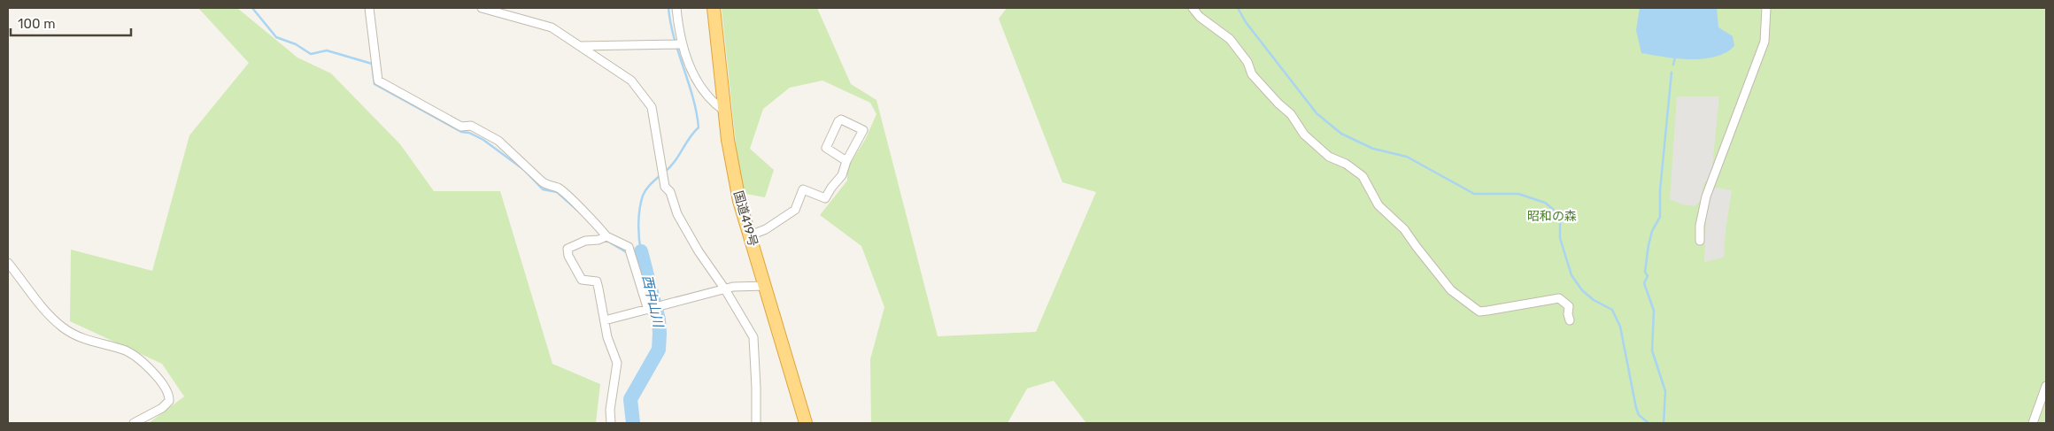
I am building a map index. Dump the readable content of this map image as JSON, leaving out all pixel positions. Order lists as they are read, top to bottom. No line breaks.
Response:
{"streets":{"highway":["国道419号"]},"water":["西中山川"],"parks":["昭和の森"],"scale_bar":"100 m"}
